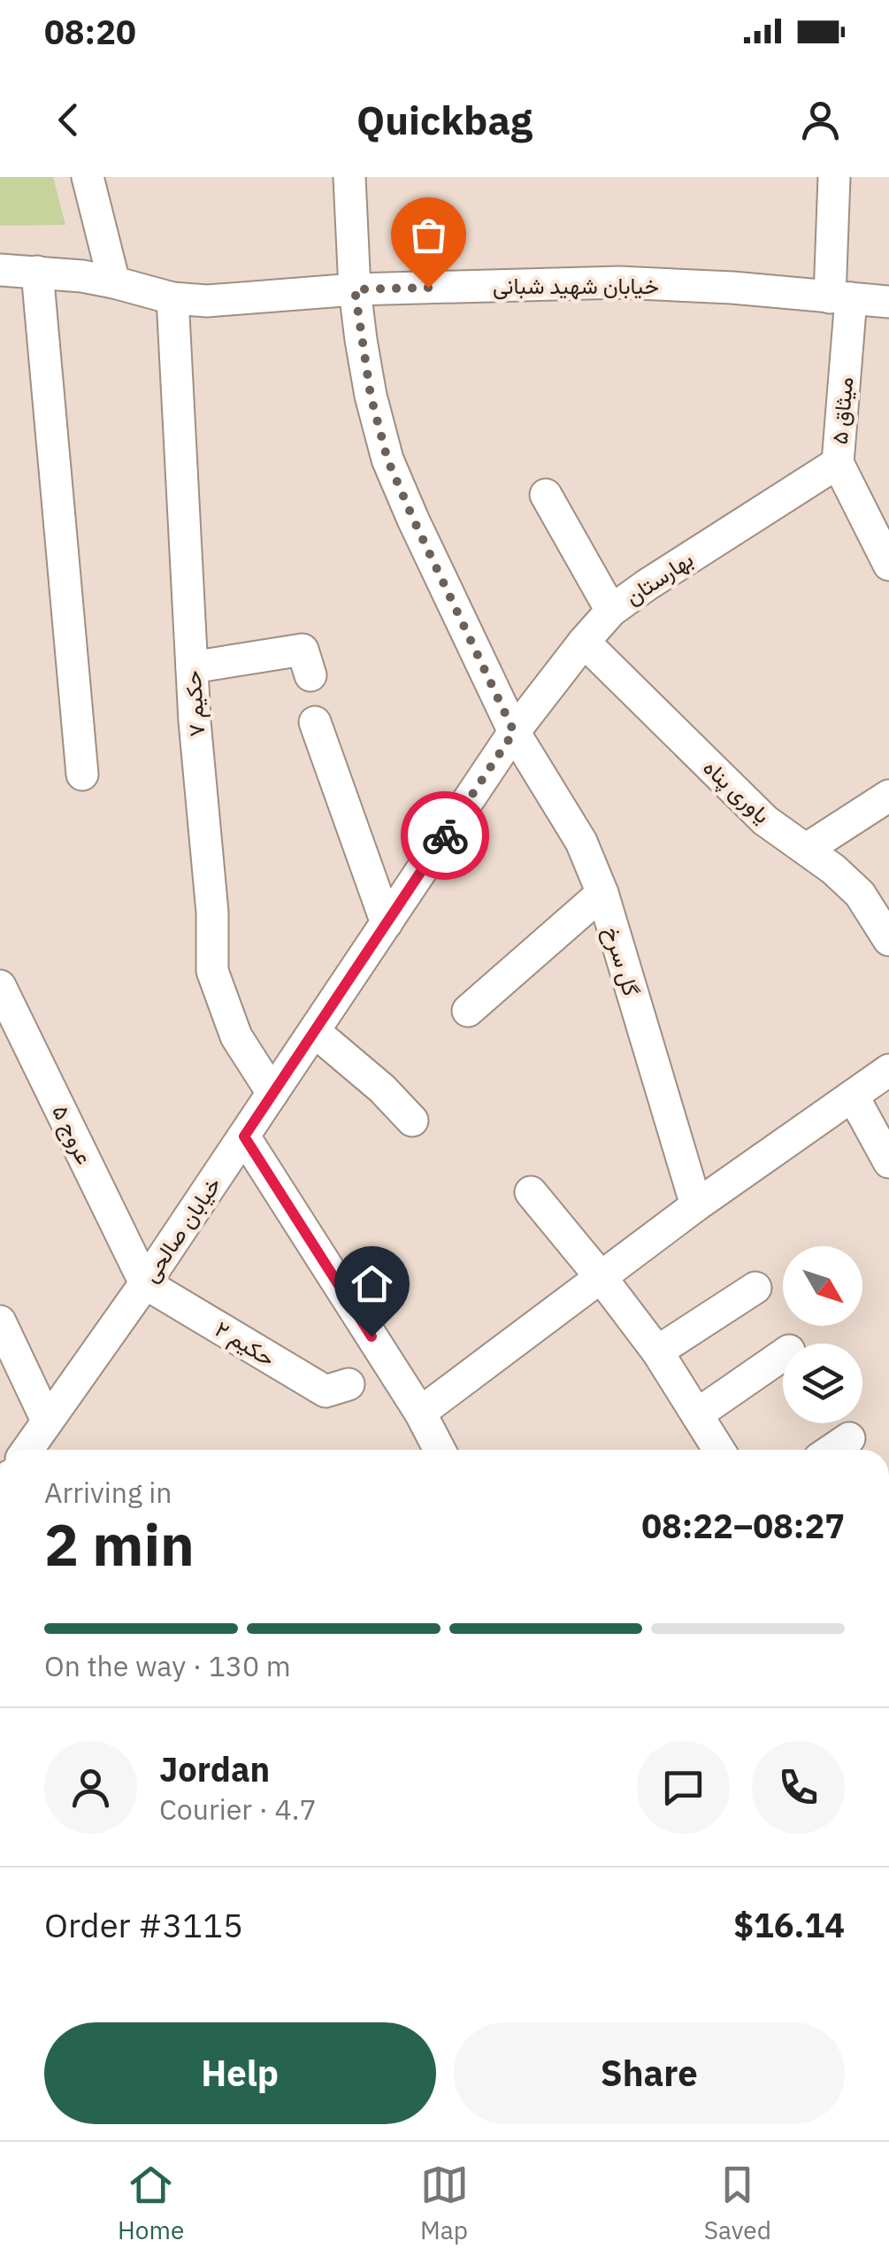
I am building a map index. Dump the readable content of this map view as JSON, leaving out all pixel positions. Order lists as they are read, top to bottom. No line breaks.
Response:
{"streets":{"street":["خیابان شهید شبانی","میثاق ۵","بهارستان","حکیم ۷","یاوری پناه","گل سرخ","عروج ۵","خیابان صالحی","حکیم ۲"]},"crossings":[["خیابان شهید شبانی","میثاق ۵"],["خیابان شهید شبانی","حکیم ۷"],["خیابان شهید شبانی","گل سرخ"],["میثاق ۵","بهارستان"],["بهارستان","یاوری پناه"],["بهارستان","گل سرخ"],["بهارستان","خیابان صالحی"],["حکیم ۷","خیابان صالحی"],["گل سرخ","خیابان صالحی"],["عروج ۵","خیابان صالحی"],["عروج ۵","حکیم ۲"],["خیابان صالحی","حکیم ۲"]],"north":"bottom right","page":{"status":"08:20","header":"Quickbag","heading":["2 min","Arriving in","08:22–08:27"],"panel":["Jordan","Courier · 4.7","Order #3115","$16.14"],"bar":"On the way · 130 m","buttons":["Help","Share"],"tabs":["Home","Map","Saved"]}}
